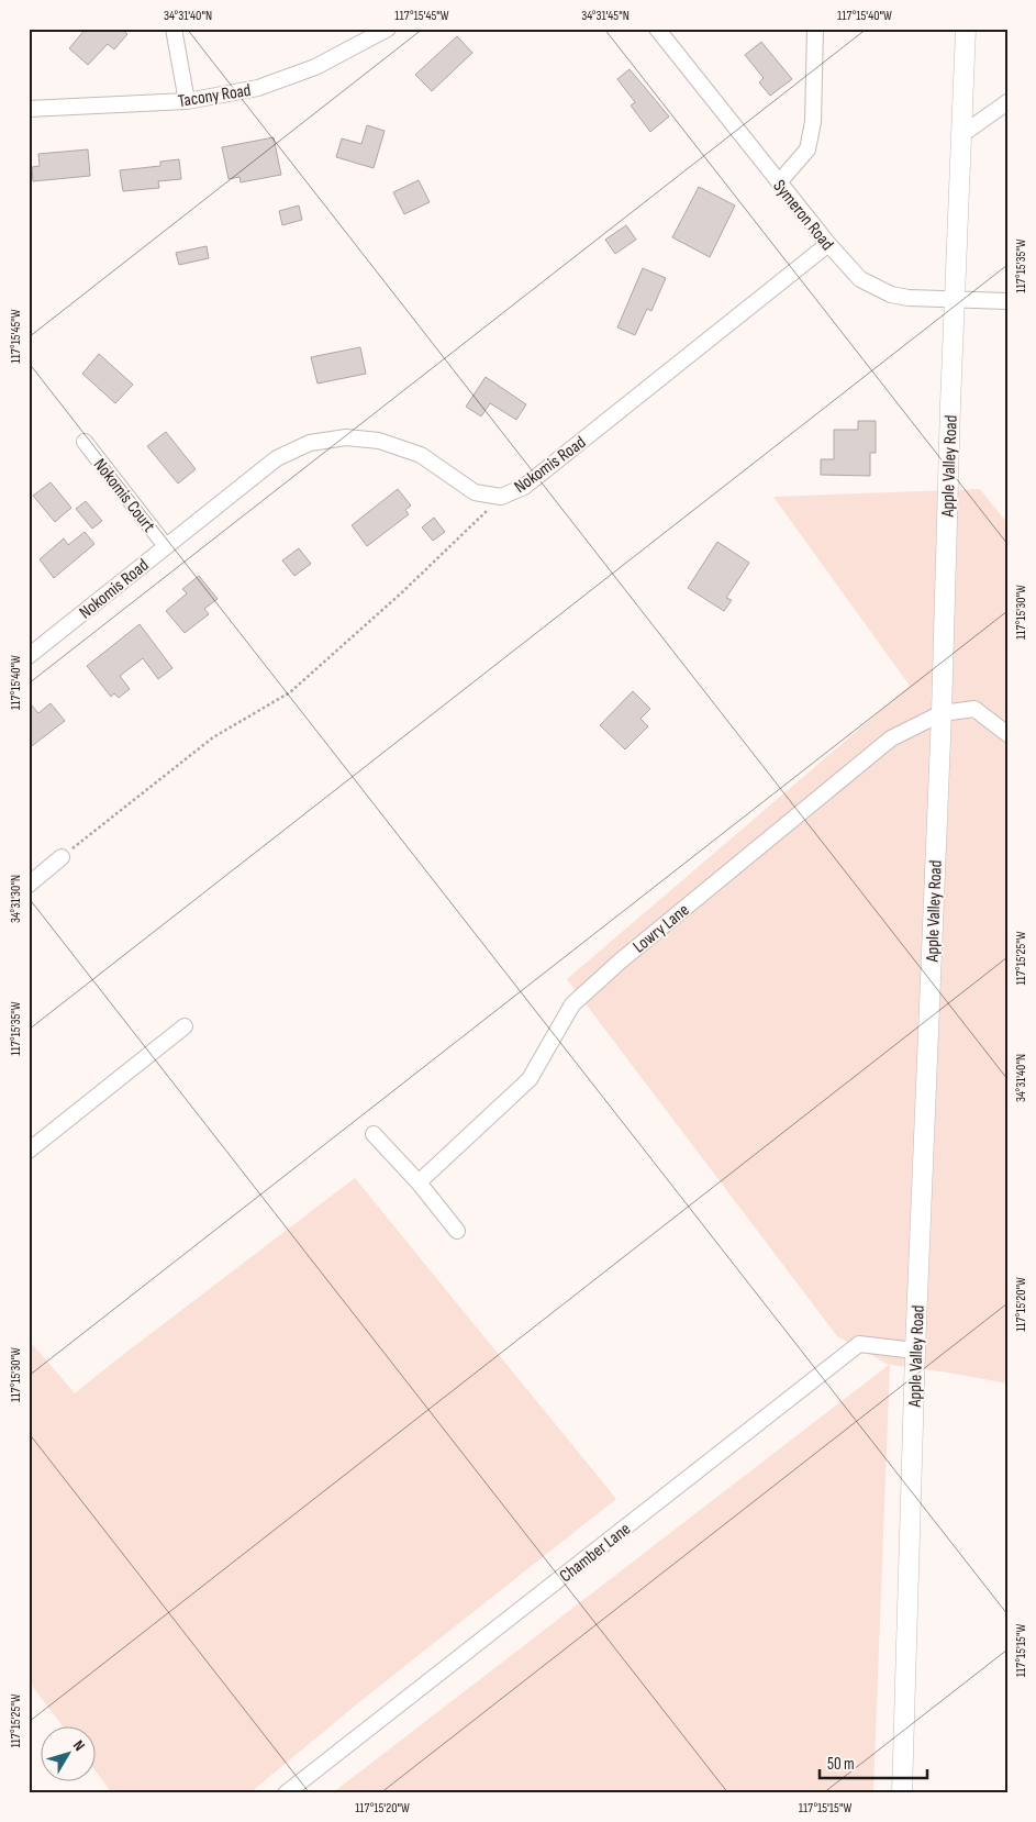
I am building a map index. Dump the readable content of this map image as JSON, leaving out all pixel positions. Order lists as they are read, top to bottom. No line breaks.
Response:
{"streets":{"main road":["Apple Valley Road"],"street":["Tacony Road","Symeron Road","Nokomis Road","Nokomis Court","Lowry Lane","Chamber Lane"]},"crossings":[["Symeron Road","Nokomis Road"],["Symeron Road","Apple Valley Road"],["Nokomis Road","Nokomis Court"],["Apple Valley Road","Lowry Lane"],["Apple Valley Road","Chamber Lane"]],"scale_bar":"50 m","north":"top right","coordinates":["34°31'40\"N","117°15'45\"W","34°31'45\"N","117°15'40\"W","117°15'35\"W","117°15'30\"W","34°31'30\"N","117°15'25\"W","117°15'20\"W","117°15'15\"W"]}
